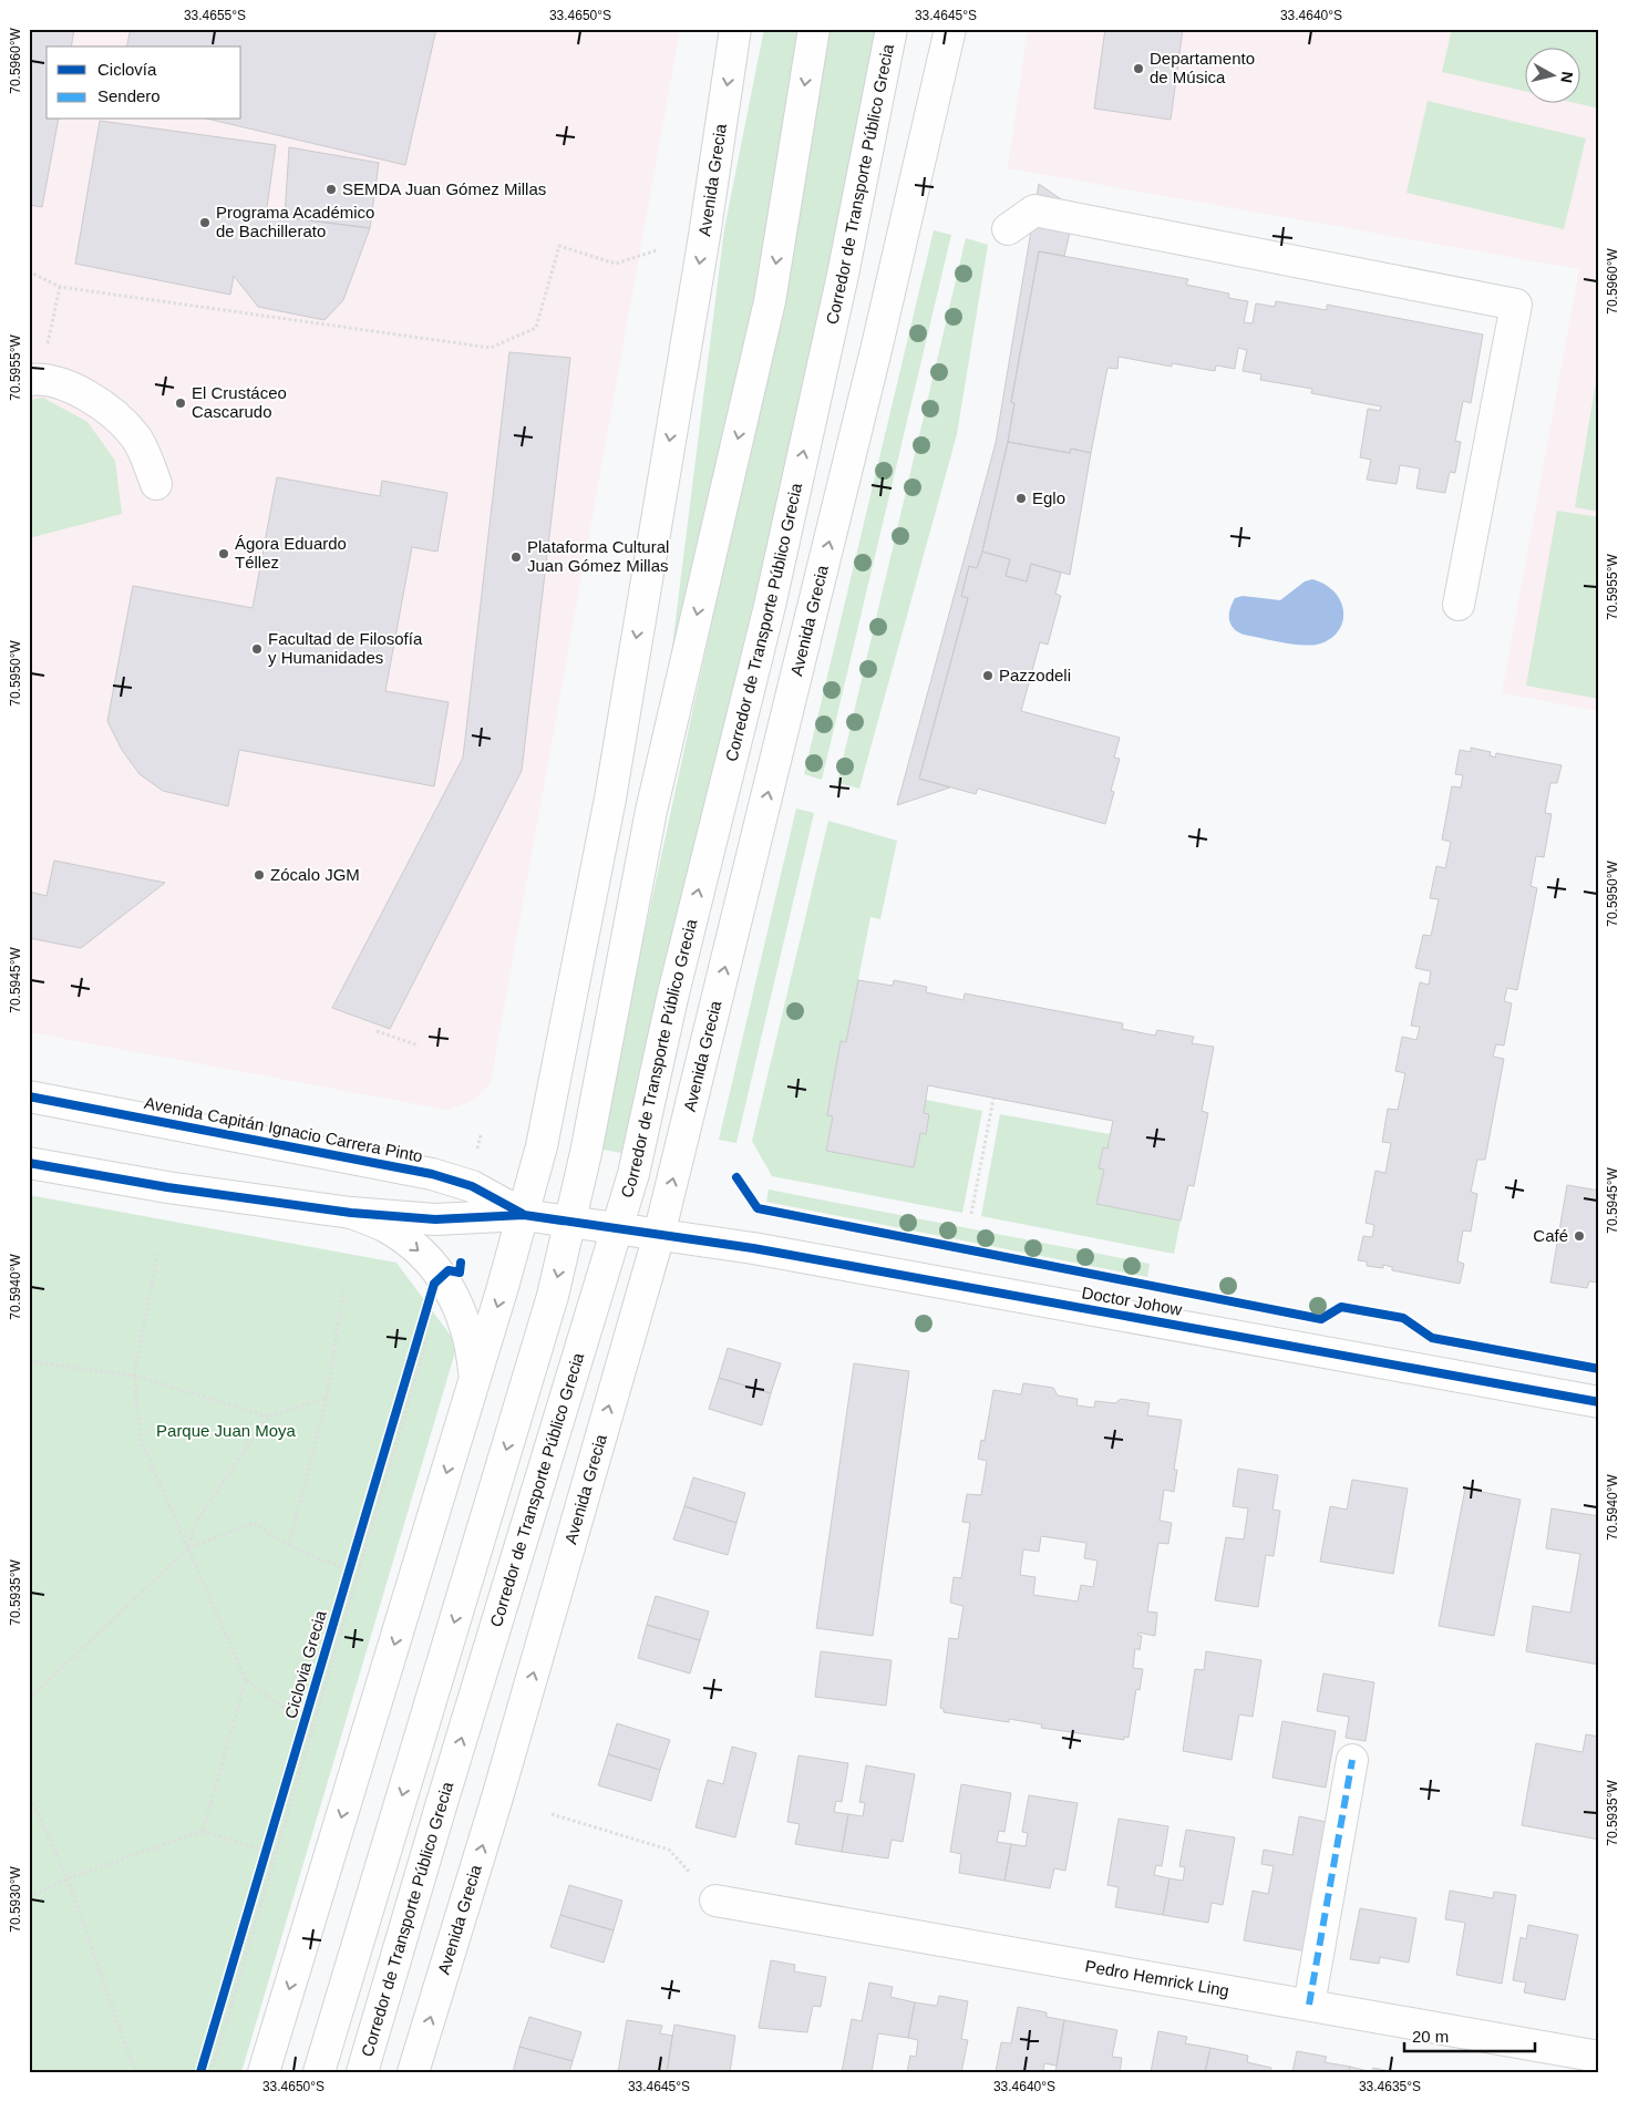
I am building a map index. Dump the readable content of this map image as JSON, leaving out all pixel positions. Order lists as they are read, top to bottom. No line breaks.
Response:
{"streets":{"main road":["Avenida Grecia","Corredor de Transporte Público Grecia","Avenida Capitán Ignacio Carrera Pinto","Doctor Johow","Pedro Hemrick Ling"],"cycle path":["Ciclovia Grecia"]},"crossings":[["Avenida Grecia","Avenida Capitán Ignacio Carrera Pinto"],["Avenida Grecia","Doctor Johow"],["Corredor de Transporte Público Grecia","Avenida Capitán Ignacio Carrera Pinto"],["Avenida Capitán Ignacio Carrera Pinto","Doctor Johow"]],"parks":["Parque Juan Moya"],"places":["Departamento de Música","SEMDA Juan Gómez Millas","Programa Académico de Bachillerato","El Crustáceo Cascarudo","Eglo","Ágora Eduardo Téllez","Plataforma Cultural Juan Gómez Millas","Facultad de Filosofía y Humanidades","Pazzodeli","Zócalo JGM","Café"],"legend":["Ciclovía","Sendero"],"scale_bar":"20 m","north":"right","coordinates":["33.4655°S","33.4650°S","33.4645°S","33.4640°S","70.5960°W","70.5955°W","70.5950°W","70.5945°W","70.5940°W","70.5935°W","70.5930°W","33.4635°S"]}
